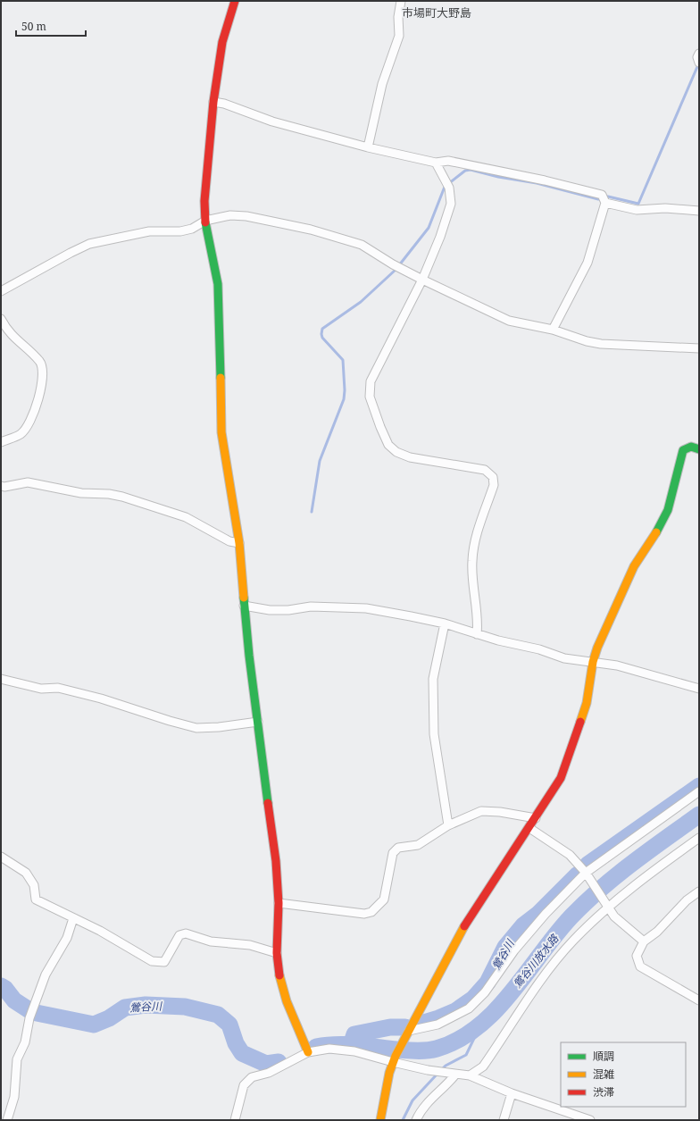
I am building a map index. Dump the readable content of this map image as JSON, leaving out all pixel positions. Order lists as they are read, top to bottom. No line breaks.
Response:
{"districts":["市場町大野島"],"water":["鶯谷川","鶯谷川放水路"],"legend":["順調","混雑","渋滞"],"scale_bar":"50 m"}
